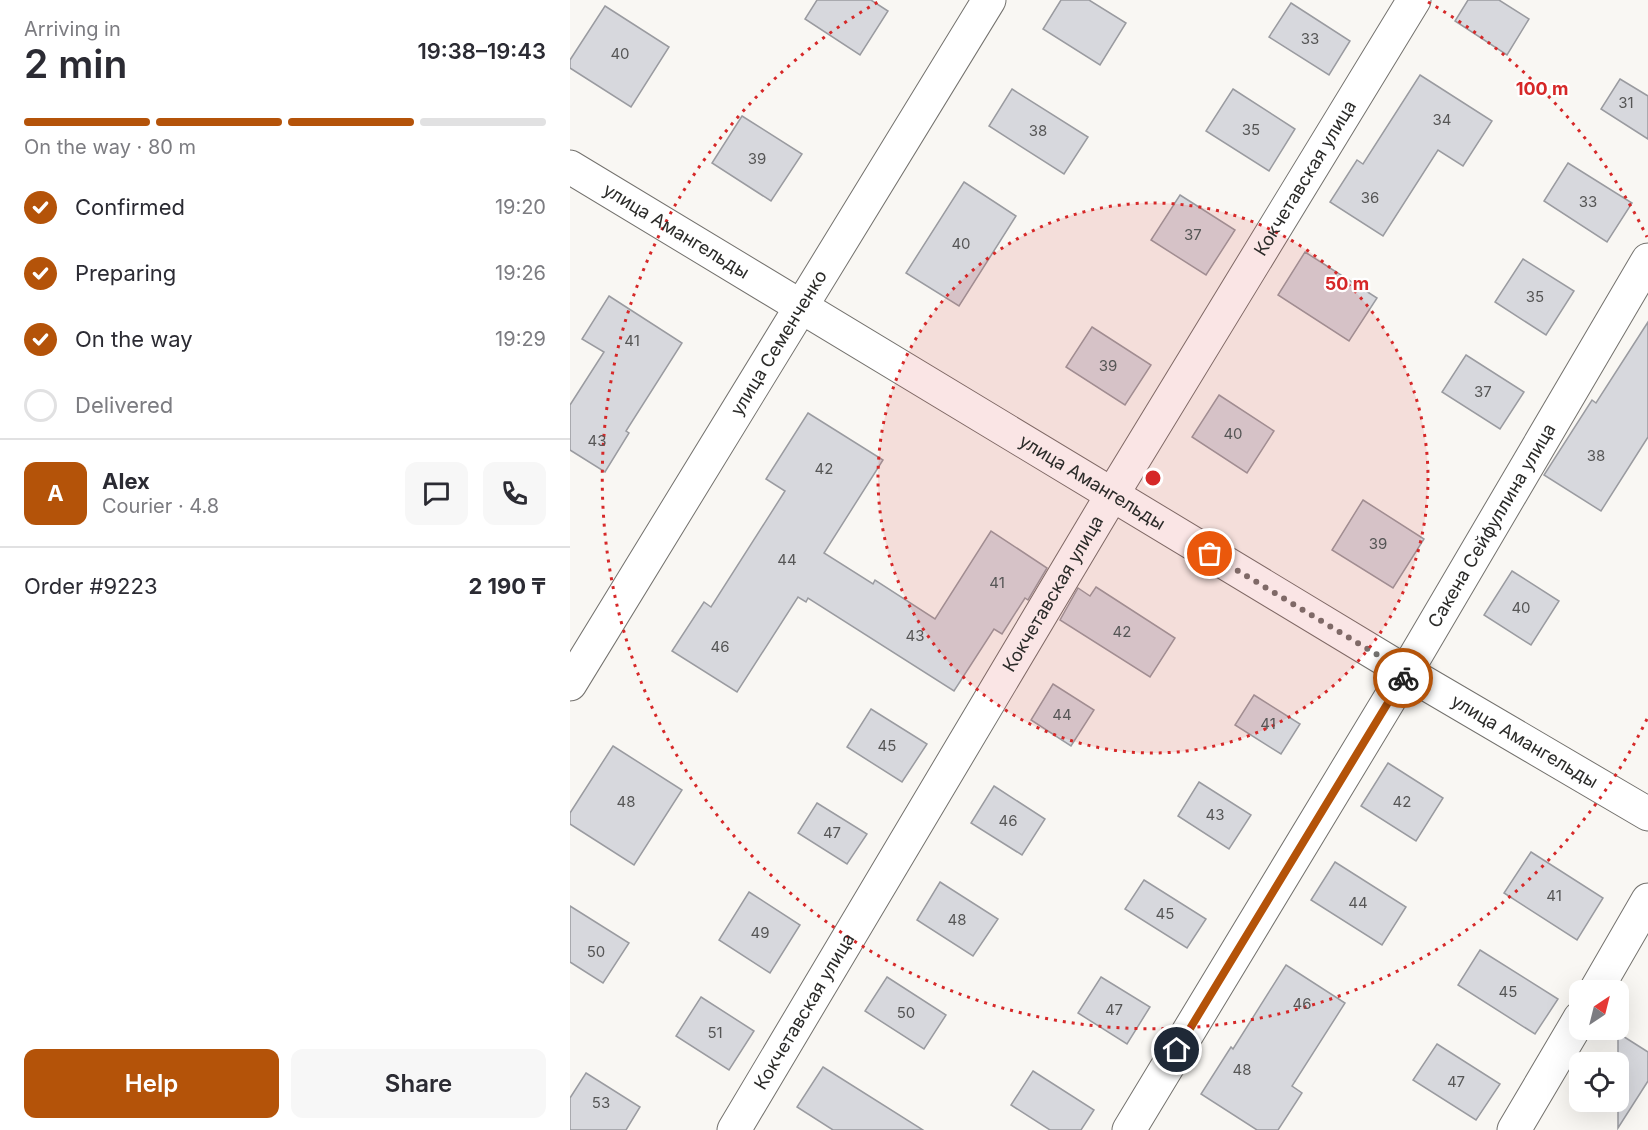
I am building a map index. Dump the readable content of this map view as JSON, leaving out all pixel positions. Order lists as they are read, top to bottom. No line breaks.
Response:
{"streets":{"street":["Кокчетавская улица","улица Амангельды","улица Семенченко","Сакена Сейфуллина улица"]},"crossings":[["Кокчетавская улица","улица Амангельды"],["улица Амангельды","улица Семенченко"],["улица Амангельды","Сакена Сейфуллина улица"]],"house_numbers":["33","40","31","34","35","38","39","36","33","37","40","35","41","39","37","40","43","38","42","39","44","41","40","42","43","46","44","41","45","48","42","43","46","47","41","44","45","48","49","50","45","46","47","50","51","48","47","53"],"north":"top right","page":{"heading":["2 min","Arriving in","19:38–19:43"],"panel":["Alex","Courier · 4.8","Order #9223","2 190 ₸"],"bar":"On the way · 80 m","list":[["Confirmed","19:20"],["Preparing","19:26"],["On the way","19:29"],"Delivered"],"round":"A","buttons":["Help","Share"]},"rings":["100 m","50 m"]}
